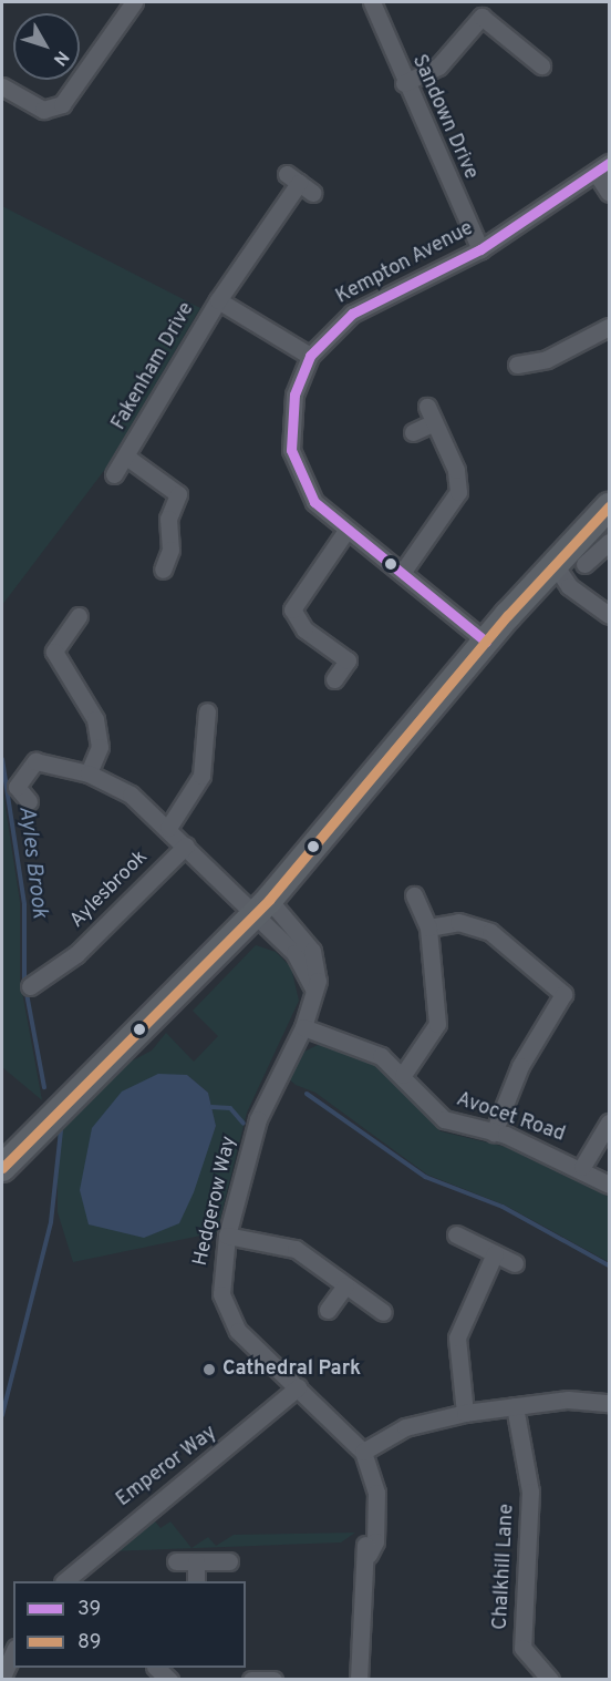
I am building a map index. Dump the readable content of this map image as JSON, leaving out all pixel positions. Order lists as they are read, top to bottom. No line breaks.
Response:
{"streets":{"street":["Sandown Drive","Kempton Avenue","Fakenham Drive","Aylesbrook","Avocet Road","Hedgerow Way","Emperor Way","Chalkhill Lane"]},"crossings":[["Sandown Drive","Kempton Avenue"],["Kempton Avenue","Fakenham Drive"],["Avocet Road","Hedgerow Way"],["Hedgerow Way","Emperor Way"]],"water":["Ayles Brook"],"places":["Cathedral Park"],"lines":["transit line 39","transit line 89"],"legend":["39","89"],"north":"bottom right"}
